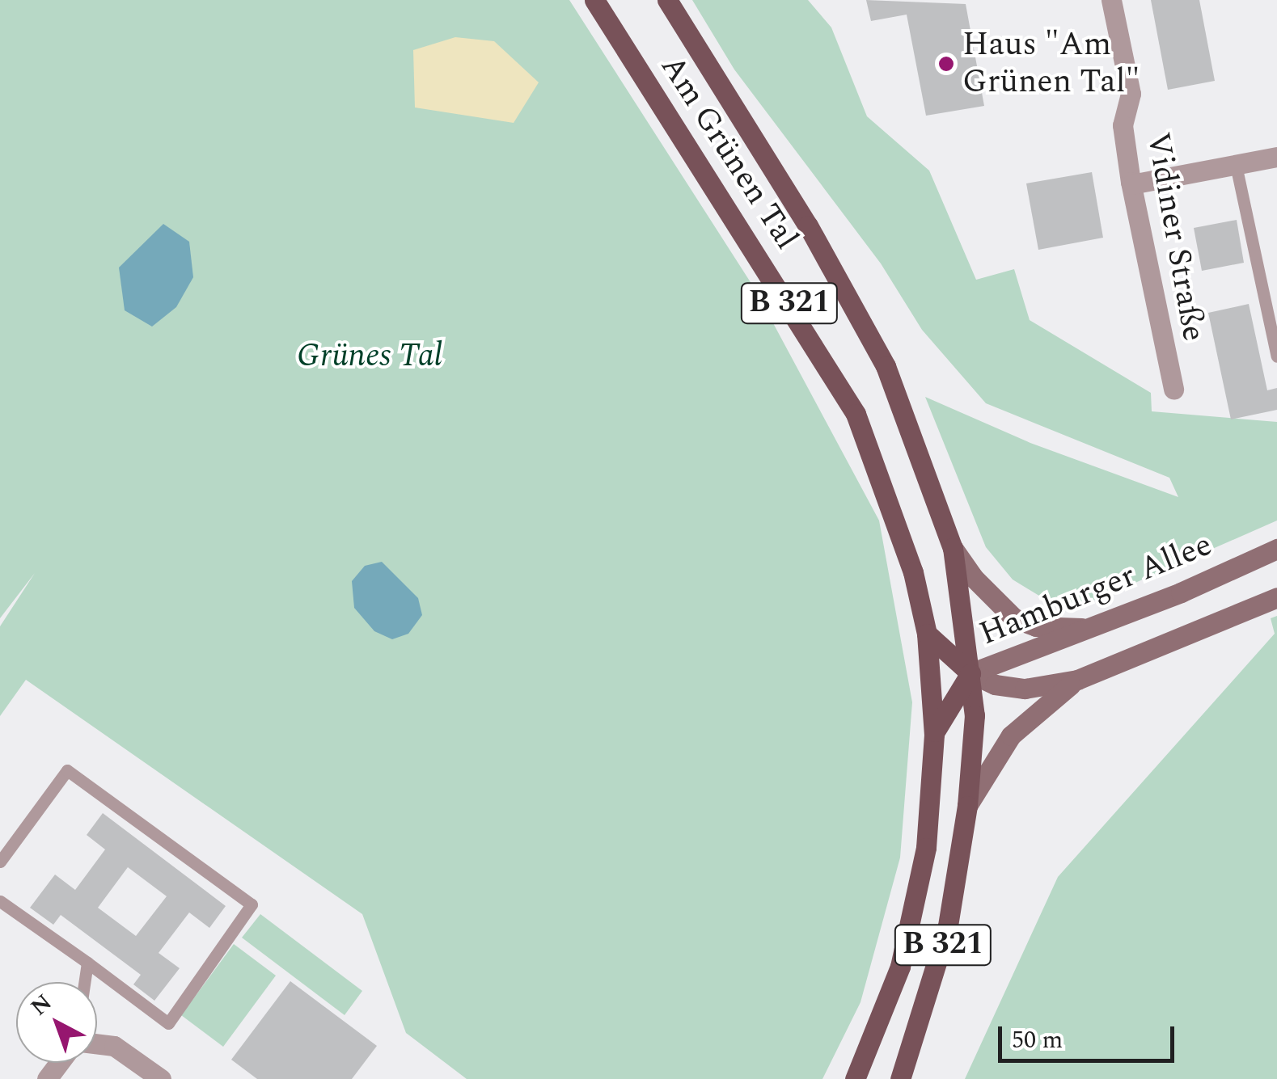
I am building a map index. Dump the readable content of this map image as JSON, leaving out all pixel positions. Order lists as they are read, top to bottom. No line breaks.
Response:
{"streets":{"main road":["Am Grünen Tal","B 321"],"street":["Vidiner Straße","Hamburger Allee"]},"crossings":[["Am Grünen Tal","Hamburger Allee"]],"parks":["Grünes Tal"],"places":["Haus \"Am Grünen Tal\""],"scale_bar":"50 m","north":"top left"}
